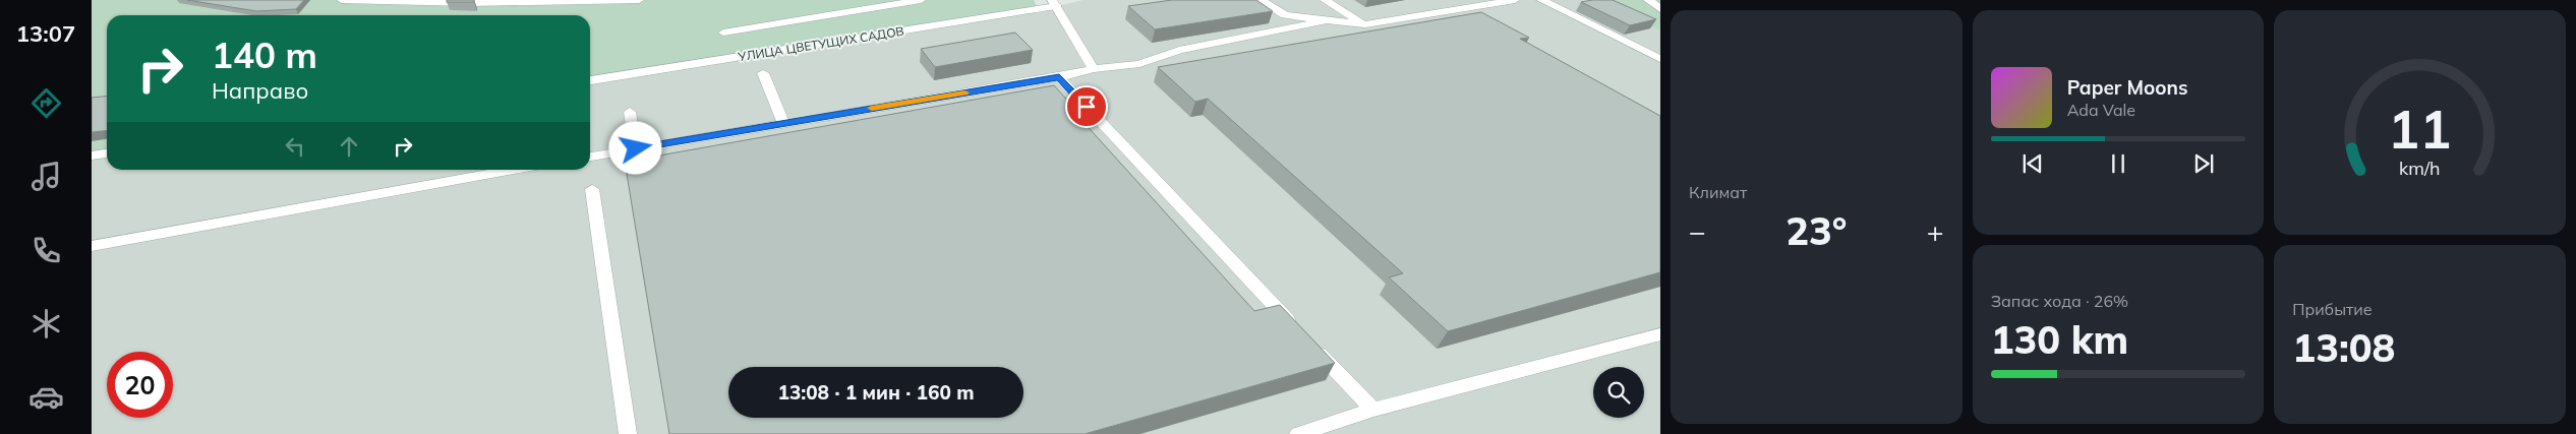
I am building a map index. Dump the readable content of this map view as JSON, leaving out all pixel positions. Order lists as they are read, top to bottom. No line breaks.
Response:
{"streets":{"street":["УЛИЦА ЦВЕТУЩИХ САДОВ"]},"page":{"tabs":"13:07","tile":["Климат",["Запас хода · 26%","130 km"],["Прибытие","13:08"]],"turn":["140 m","Направо"],"song":["Paper Moons","Ada Vale"],"heat":["−","23°","+"],"limit":"20","trip":"13:08 · 1 мин · 160 m","gauge":["11","km/h"]}}
